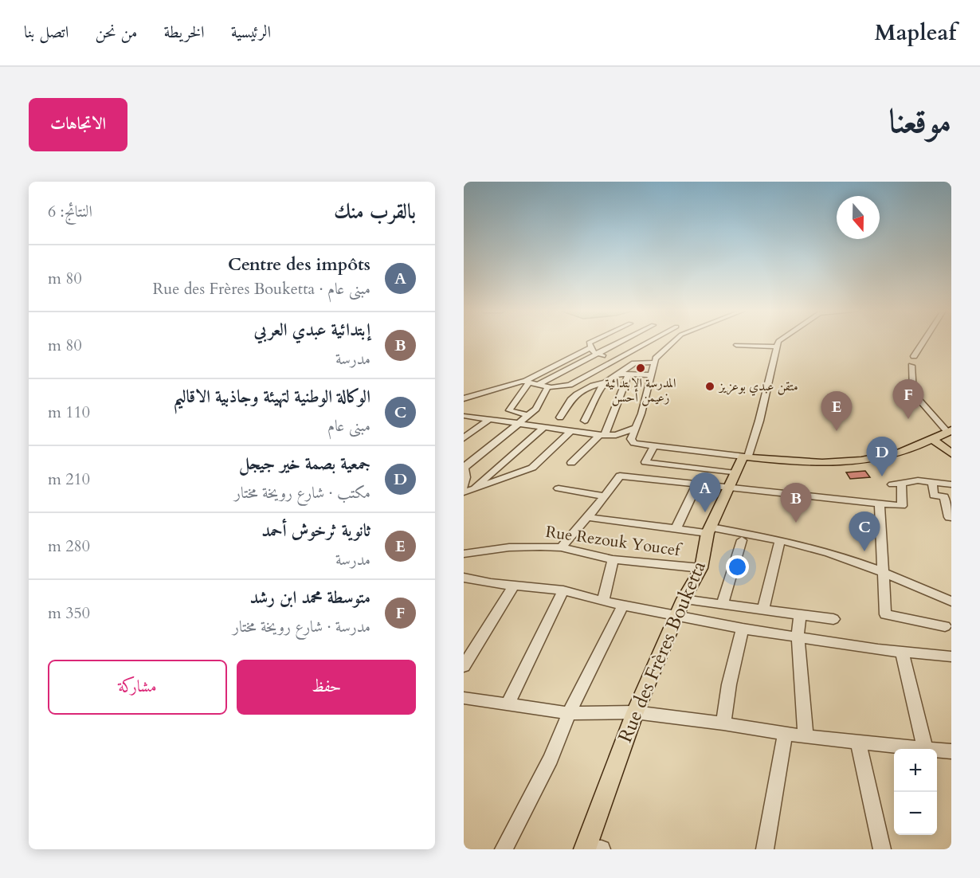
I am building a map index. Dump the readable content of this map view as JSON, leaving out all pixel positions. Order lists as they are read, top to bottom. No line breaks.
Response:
{"streets":{"main road":["Rue des Frères Bouketta"],"street":["Rue Rezouk Youcef"]},"crossings":[["Rue Rezouk Youcef","Rue des Frères Bouketta"]],"places":["المدرسة الإبتدائية زعيمن أحسن","متقن عبدي بوعزيز"],"north":"bottom","page":{"header":"Mapleaf","nav":["الرئيسية","الخريطة","من نحن","اتصل بنا"],"title":"موقعنا","buttons":["الاتجاهات",["حفظ","مشاركة"]],"heading":["بالقرب منك","النتائج: 6"],"list":[{"mark":"A","name":"Centre des impôts","note":"مبنى عام · Rue des Frères Bouketta","value":"80 m"},{"mark":"B","name":"إبتدائية عبدي العربي","note":"مدرسة","value":"80 m"},{"mark":"C","name":"الوكالة الوطنية لتهيئة وجاذبية الاقاليم","note":"مبنى عام","value":"110 m"},{"mark":"D","name":"جمعية بصمة خير جيجل","note":"مكتب · شارع رويخة مختار","value":"210 m"},{"mark":"E","name":"ثانوية ثرخوش أحمد","note":"مدرسة","value":"280 m"},{"mark":"F","name":"متوسطة محمد ابن رشد","note":"مدرسة · شارع رويخة مختار","value":"350 m"}],"pins":["F","E","D","A","B","C"],"map_buttons":["+","−"]}}
